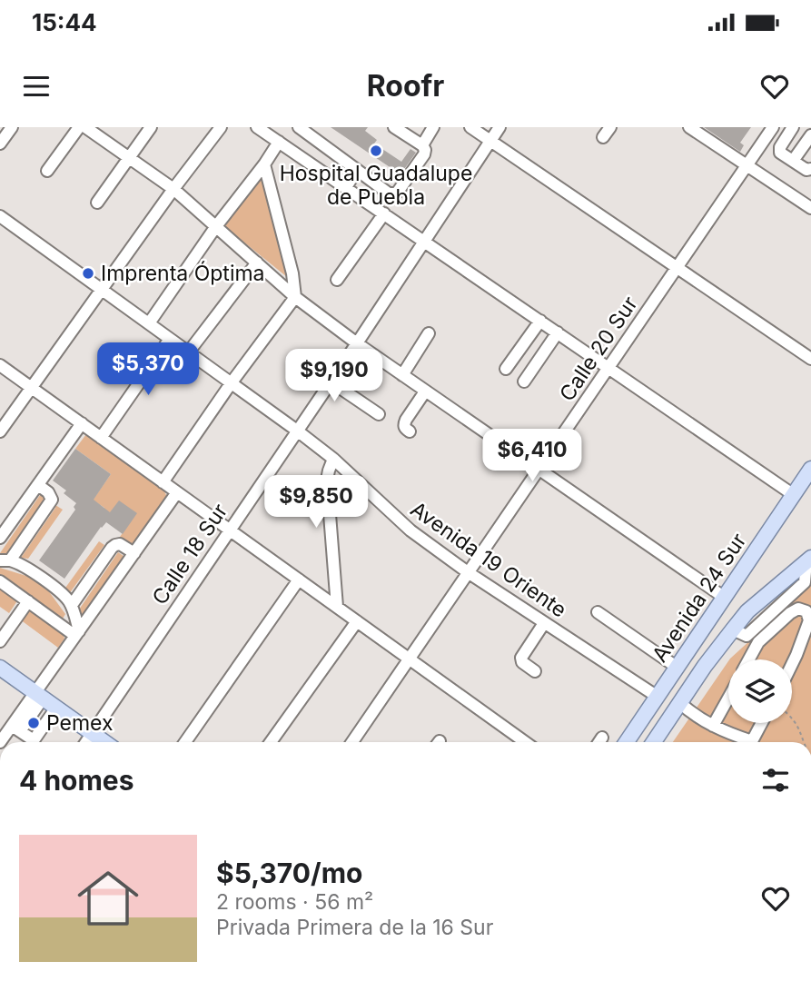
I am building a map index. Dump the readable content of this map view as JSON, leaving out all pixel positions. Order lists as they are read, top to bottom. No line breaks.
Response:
{"streets":{"main road":["Avenida 24 Sur"],"street":["Calle 20 Sur","Calle 18 Sur","Avenida 19 Oriente"]},"crossings":[["Calle 20 Sur","Avenida 19 Oriente"],["Calle 18 Sur","Avenida 19 Oriente"],["Avenida 19 Oriente","Avenida 24 Sur"]],"places":["Hospital Guadalupe de Puebla","Imprenta Óptima","Pemex"],"page":{"status":"15:44","header":"Roofr","price":["$5,370","$9,190","$6,410","$9,850"],"heading":"4 homes","list":[{"name":"$5,370/mo","note":"2 rooms · 56 m² · Privada Primera de la 16 Sur"}]}}
